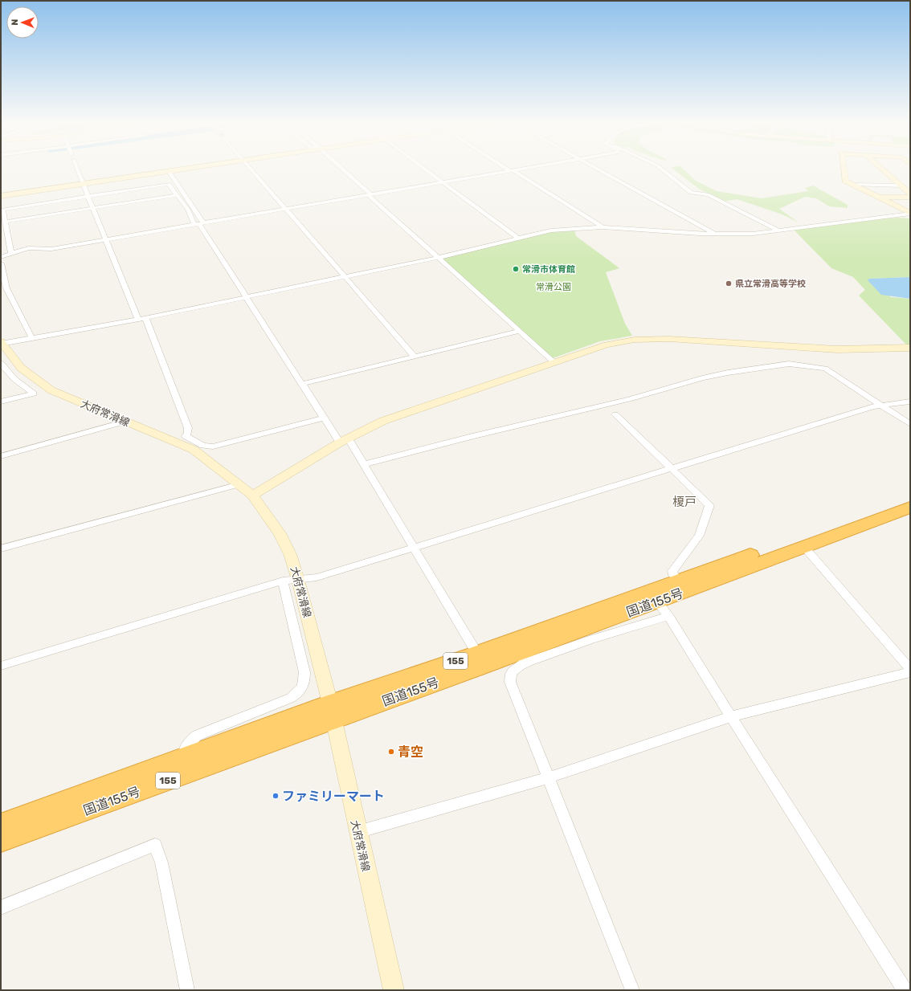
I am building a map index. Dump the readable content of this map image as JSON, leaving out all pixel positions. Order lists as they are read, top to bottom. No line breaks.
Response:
{"streets":{"highway":["国道155号","155"],"street":["大府常滑線"]},"crossings":[["大府常滑線","国道155号"]],"districts":["榎戸"],"parks":["常滑公園"],"places":["常滑市体育館","県立常滑高等学校","青空","ファミリーマート"],"north":"left"}
